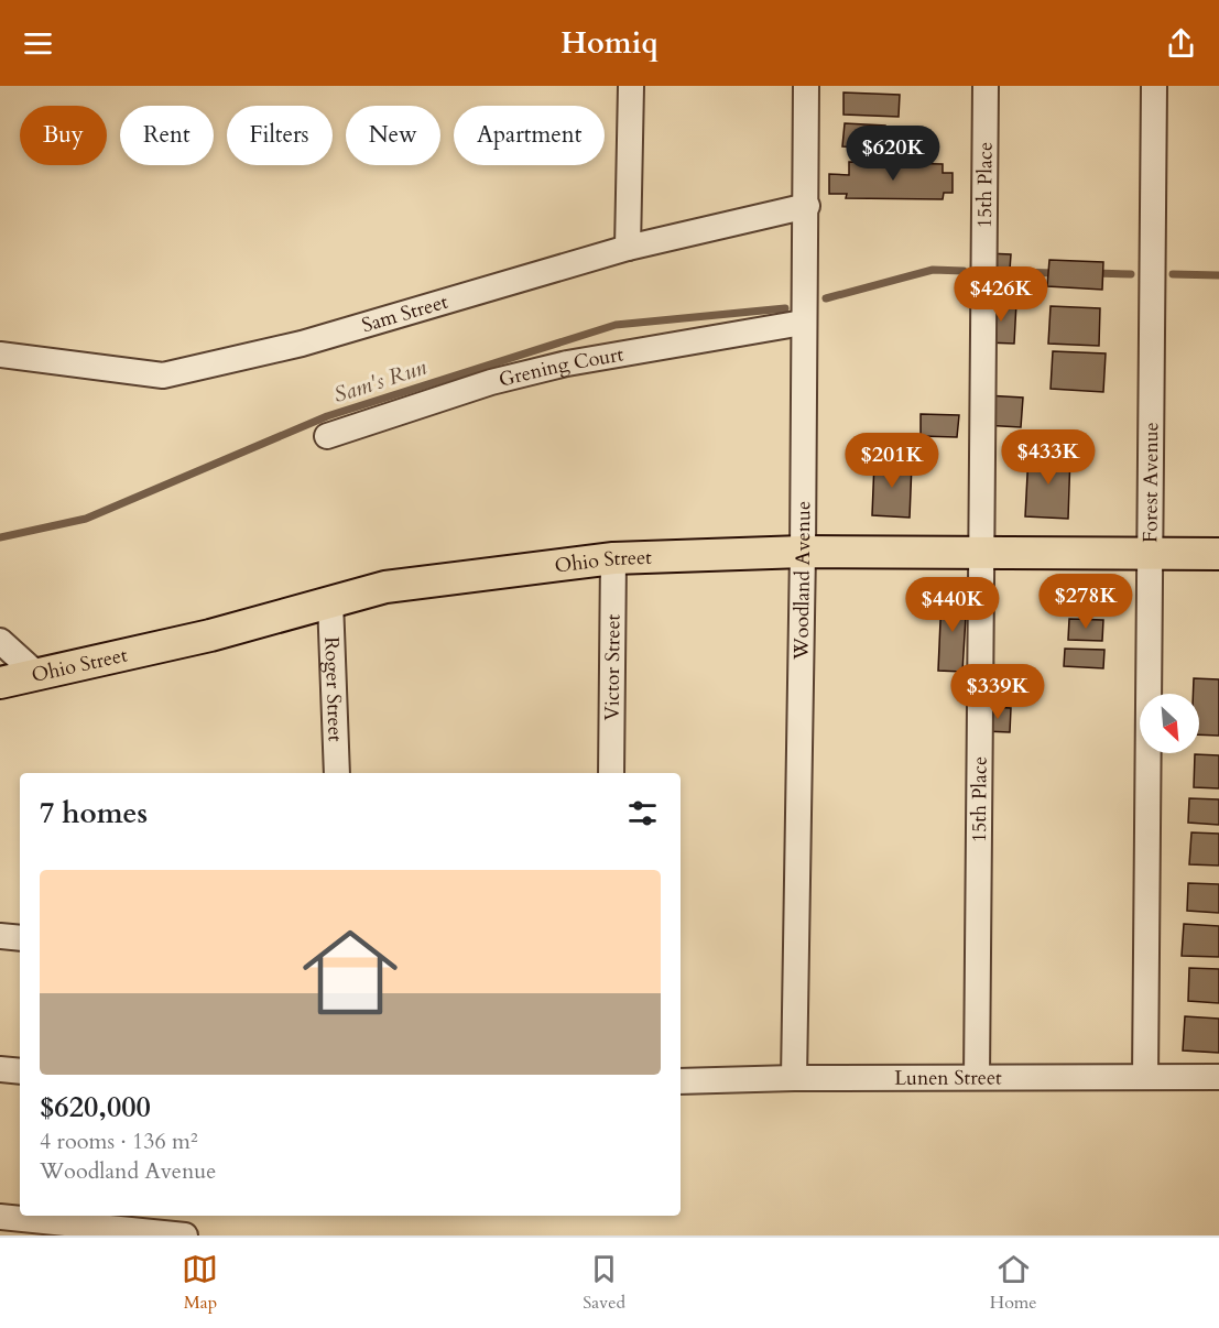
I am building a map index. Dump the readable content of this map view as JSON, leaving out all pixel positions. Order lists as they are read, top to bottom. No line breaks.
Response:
{"streets":{"main road":["Ohio Street"],"street":["15th Place","Sam Street","Grening Court","Forest Avenue","Woodland Avenue","Victor Street","Roger Street","Lunen Street"]},"crossings":[["15th Place","Ohio Street"],["15th Place","Lunen Street"],["Sam Street","Woodland Avenue"],["Grening Court","Woodland Avenue"],["Forest Avenue","Ohio Street"],["Forest Avenue","Lunen Street"],["Ohio Street","Woodland Avenue"],["Ohio Street","Victor Street"],["Ohio Street","Roger Street"],["Woodland Avenue","Lunen Street"]],"water":["Sam's Run"],"north":"bottom right","page":{"header":"Homiq","chip":["Buy","Rent","Filters","New","Apartment"],"price":["$620K","$426K","$433K","$201K","$278K","$440K","$339K"],"heading":"7 homes","list":[{"name":"$620,000","note":"4 rooms · 136 m² · Woodland Avenue"}],"tabs":["Map","Saved","Home"]}}
